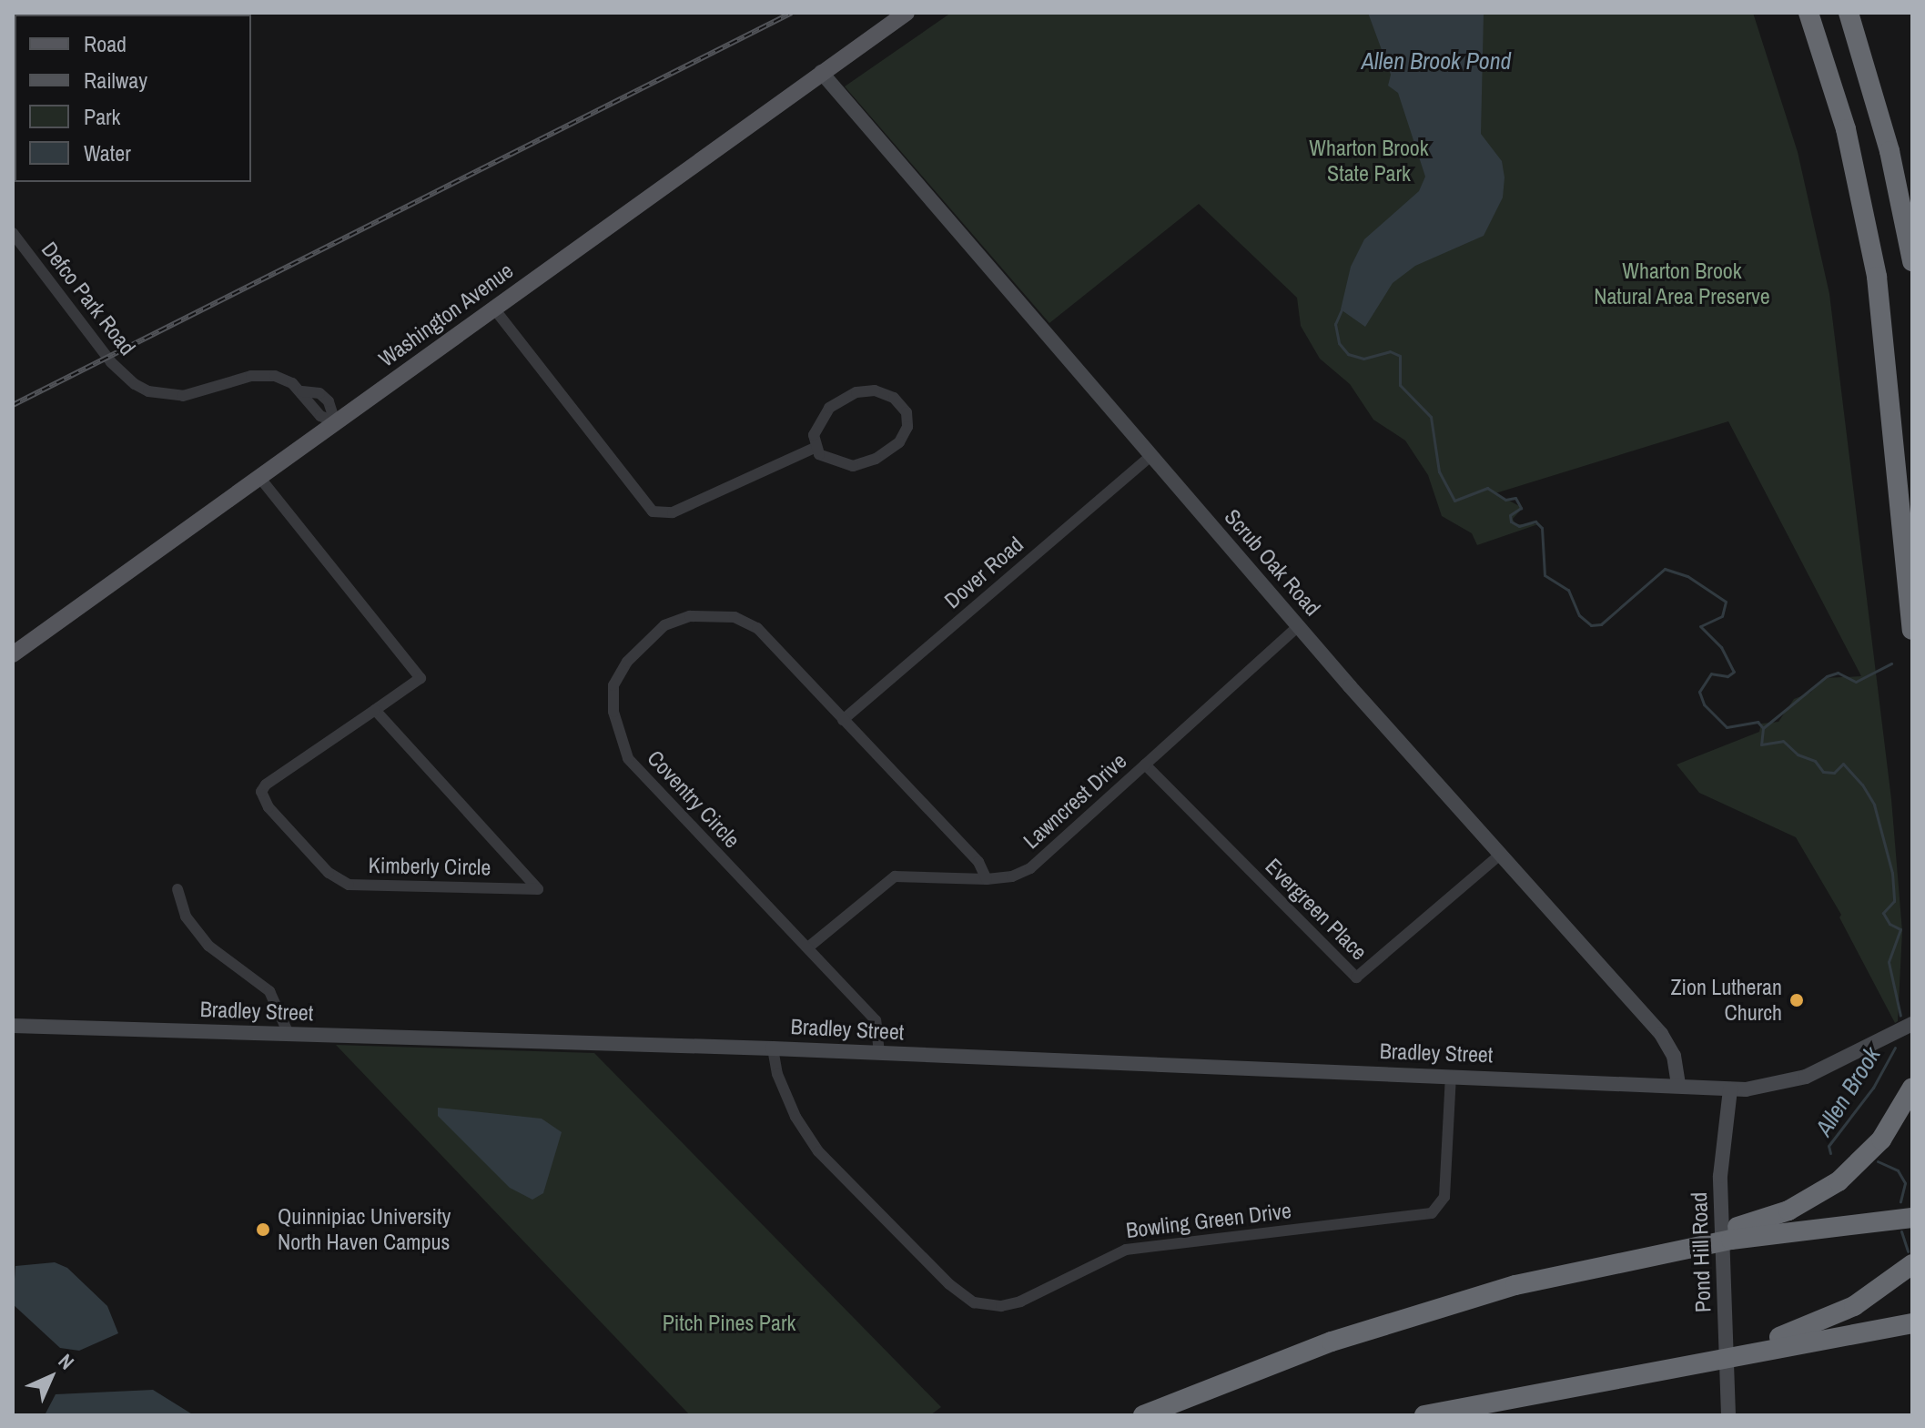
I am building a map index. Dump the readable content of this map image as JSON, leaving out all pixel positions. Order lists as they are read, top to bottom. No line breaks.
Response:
{"streets":{"main road":["Washington Avenue"],"street":["Defco Park Road","Scrub Oak Road","Dover Road","Coventry Circle","Lawncrest Drive","Kimberly Circle","Evergreen Place","Bradley Street","Bowling Green Drive","Pond Hill Road"]},"crossings":[["Defco Park Road","Washington Avenue"],["Washington Avenue","Scrub Oak Road"],["Washington Avenue","Kimberly Circle"],["Scrub Oak Road","Dover Road"],["Scrub Oak Road","Lawncrest Drive"],["Scrub Oak Road","Evergreen Place"],["Scrub Oak Road","Bradley Street"],["Dover Road","Coventry Circle"],["Coventry Circle","Lawncrest Drive"],["Coventry Circle","Bradley Street"],["Lawncrest Drive","Evergreen Place"],["Bradley Street","Bowling Green Drive"]],"water":["Allen Brook Pond","Allen Brook"],"parks":["Wharton Brook State Park","Wharton Brook Natural Area Preserve","Pitch Pines Park"],"places":["Zion Lutheran Church","Quinnipiac University North Haven Campus"],"legend":["Road","Railway","Park","Water"],"north":"top right"}
